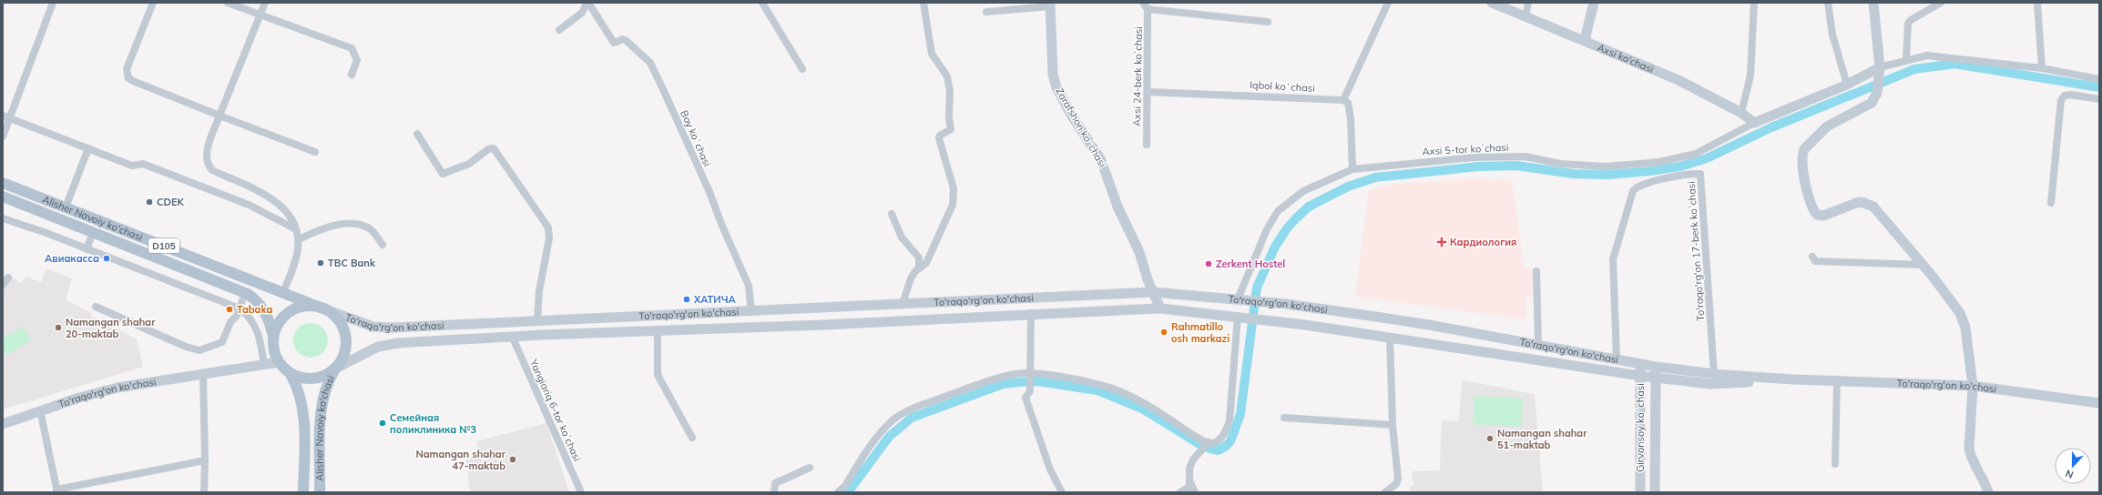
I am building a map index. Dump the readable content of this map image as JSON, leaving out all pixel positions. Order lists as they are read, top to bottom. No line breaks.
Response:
{"streets":{"main road":["Axsi ko'chasi","Zarafshon koʻchasi","Alisher Navoiy ko'chasi","D105","To'raqo'rg'on ko'chasi","Girvonsoy koʻchasi"],"street":["Аxsi 24-berk koʼchasi","Iqbol koʻchasi","Boy koʻchasi","Аxsi 5-tor koʼchasi","To'raqo'rg'on 17-berk koʼchasi","Yangiаriq 6-tor koʼchasi"]},"crossings":[["Axsi ko'chasi","Аxsi 5-tor koʼchasi"],["Аxsi 24-berk koʼchasi","Iqbol koʻchasi"],["Zarafshon koʻchasi","To'raqo'rg'on ko'chasi"],["Boy koʻchasi","To'raqo'rg'on ko'chasi"],["Аxsi 5-tor koʼchasi","To'raqo'rg'on ko'chasi"],["Alisher Navoiy ko'chasi","D105"],["Alisher Navoiy ko'chasi","To'raqo'rg'on ko'chasi"],["D105","To'raqo'rg'on ko'chasi"],["To'raqo'rg'on 17-berk koʼchasi","To'raqo'rg'on ko'chasi"],["To'raqo'rg'on ko'chasi","Yangiаriq 6-tor koʼchasi"],["To'raqo'rg'on ko'chasi","Girvonsoy koʻchasi"]],"places":{"other":["CDEK","Авиакасса","TBC Bank","Zerkent Hostel","ХАТИЧА","Tabaka","Namangan shahar 20-maktab","Rahmatillo osh markazi","Семейная поликлиника №3","Namangan shahar 51-maktab","Namangan shahar 47-maktab"],"health":["Кардиология"]},"north":"bottom"}
